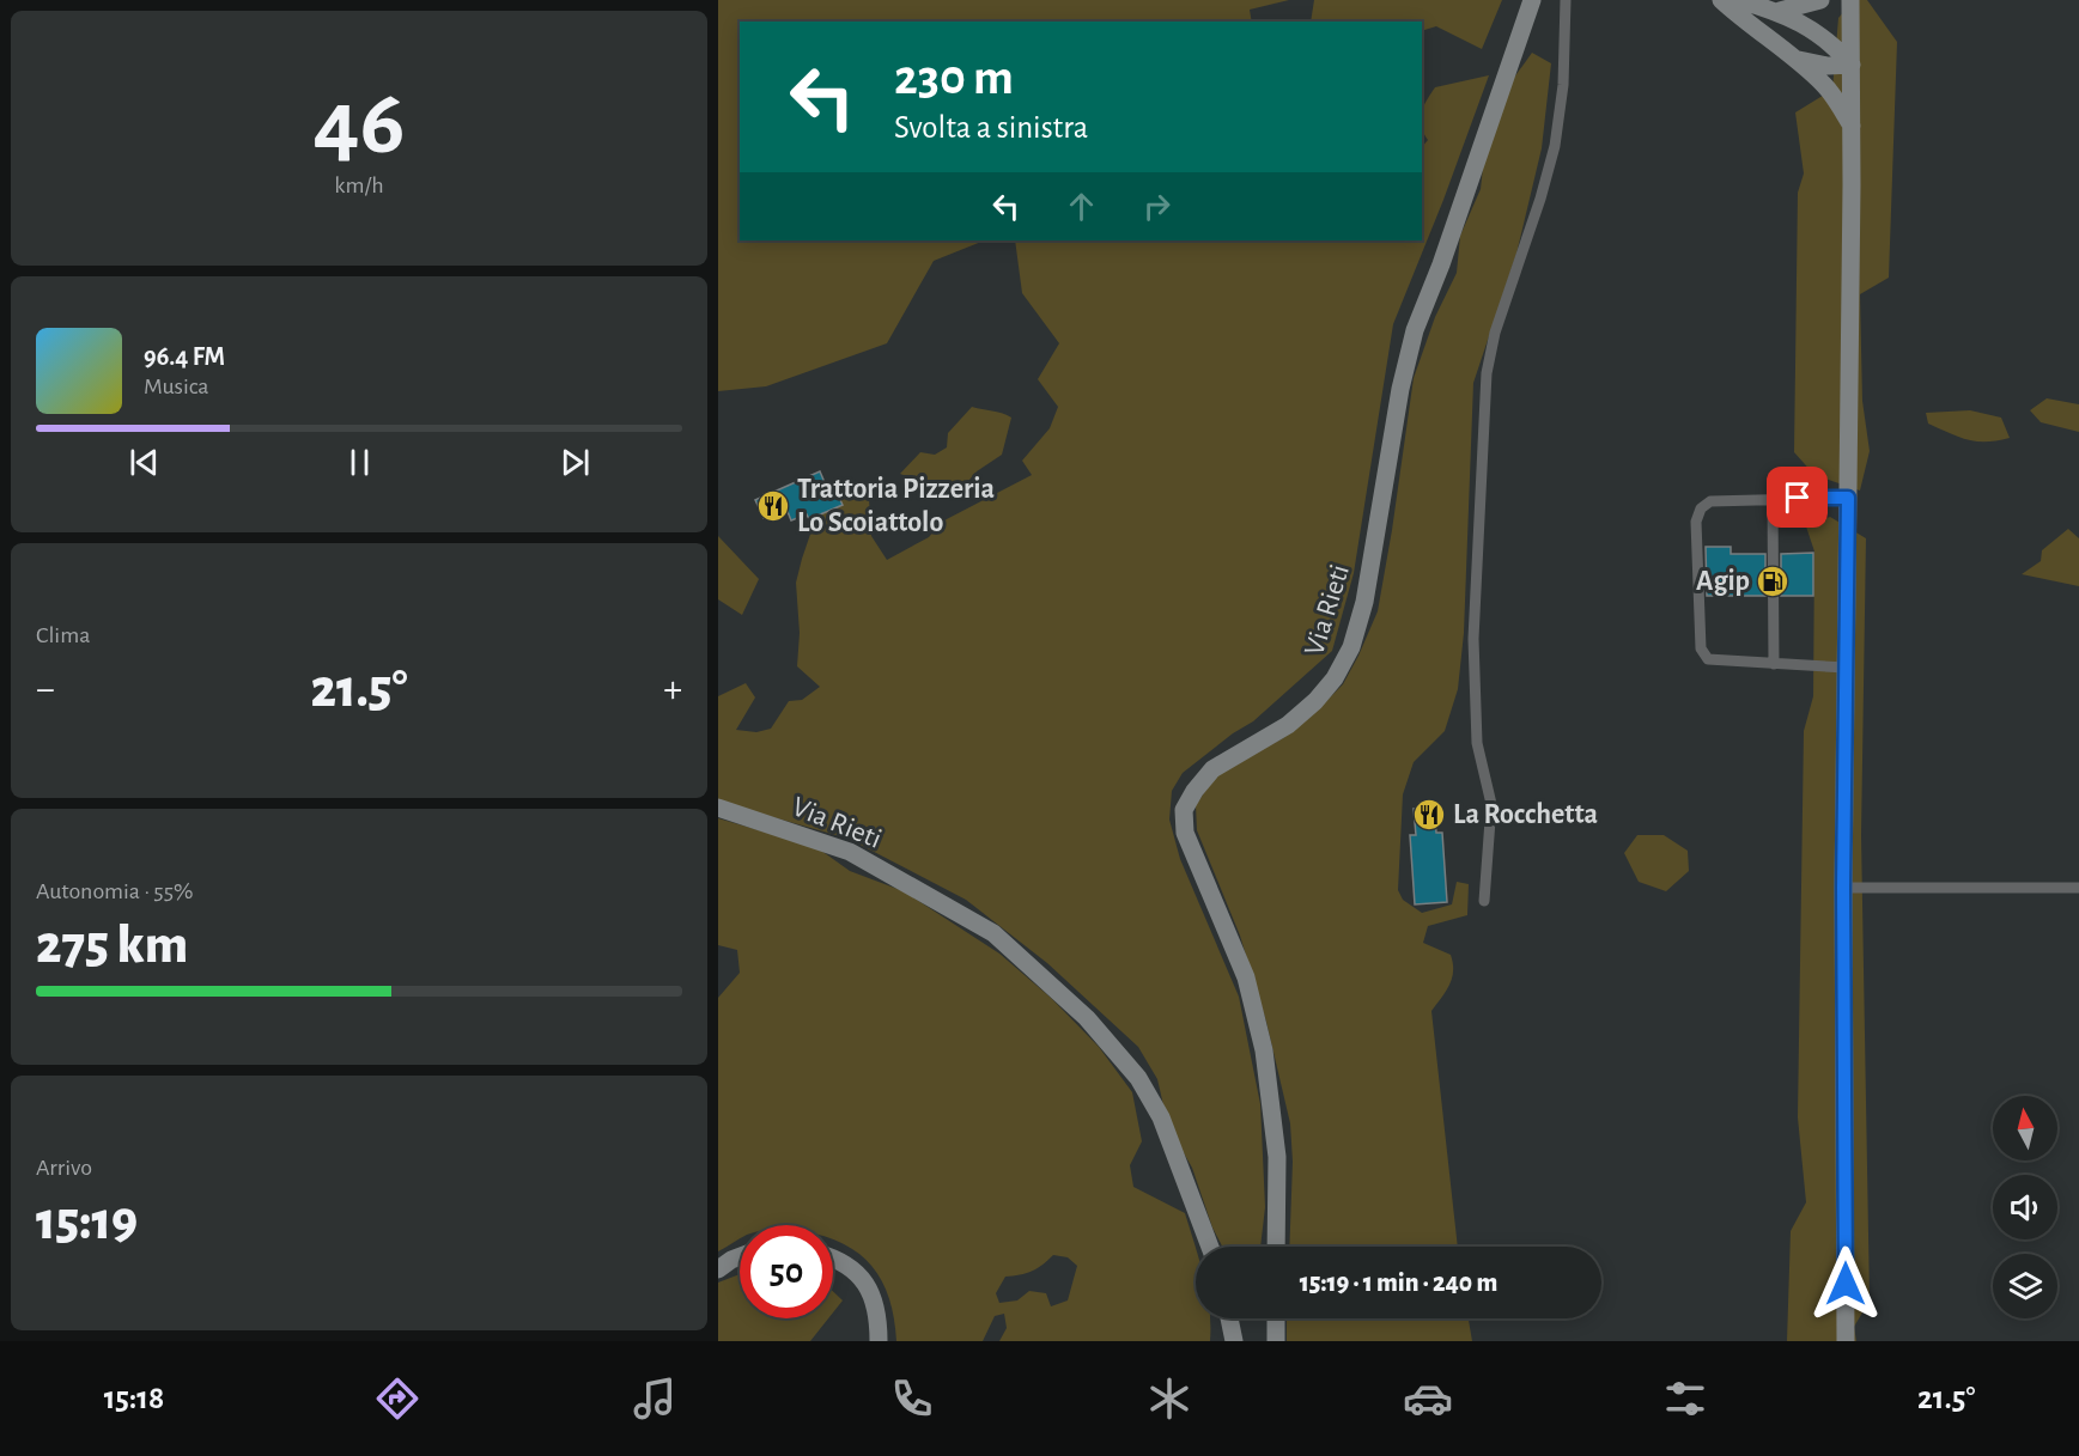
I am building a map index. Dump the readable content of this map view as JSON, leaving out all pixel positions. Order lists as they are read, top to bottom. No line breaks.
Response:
{"streets":{"street":["Via Rieti"]},"places":{"restaurant":["Trattoria Pizzeria Lo Scoiattolo","La Rocchetta"],"fuel station":["Agip"]},"north":"top","page":{"tile":[["46","km/h"],"Clima",["Autonomia · 55%","275 km"],["Arrivo","15:19"]],"turn":["230 m","Svolta a sinistra"],"song":["96.4 FM","Musica"],"heat":["−","21.5°","+"],"limit":"50","trip":"15:19 · 1 min · 240 m","tabs":["15:18","21.5°"]}}
